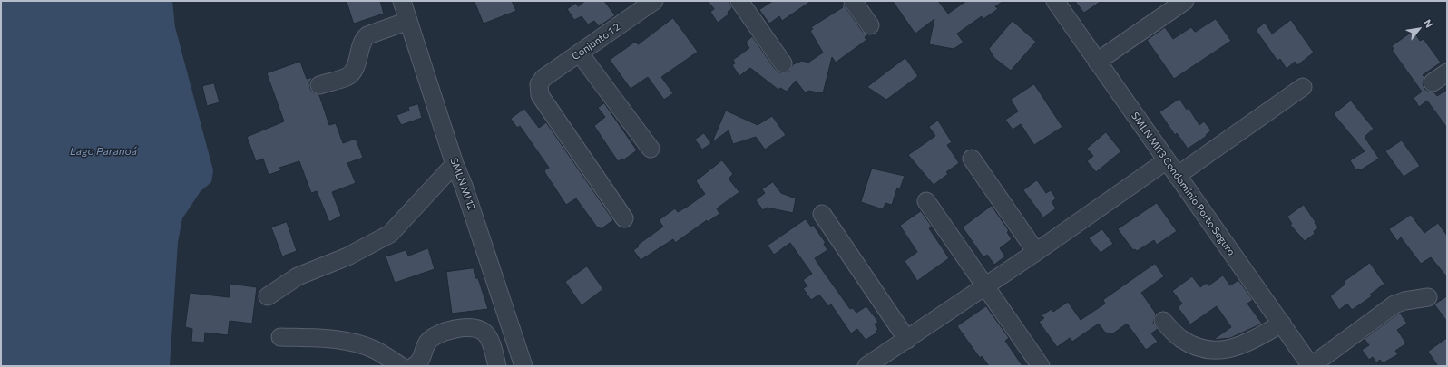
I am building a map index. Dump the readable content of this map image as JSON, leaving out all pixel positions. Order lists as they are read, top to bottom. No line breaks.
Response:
{"streets":{"street":["Conjunto 1 2","SMLN MI 12","SMLN MI13 Condomínio Porto Seguro"]},"water":["Lago Paranoá"],"north":"top right"}
